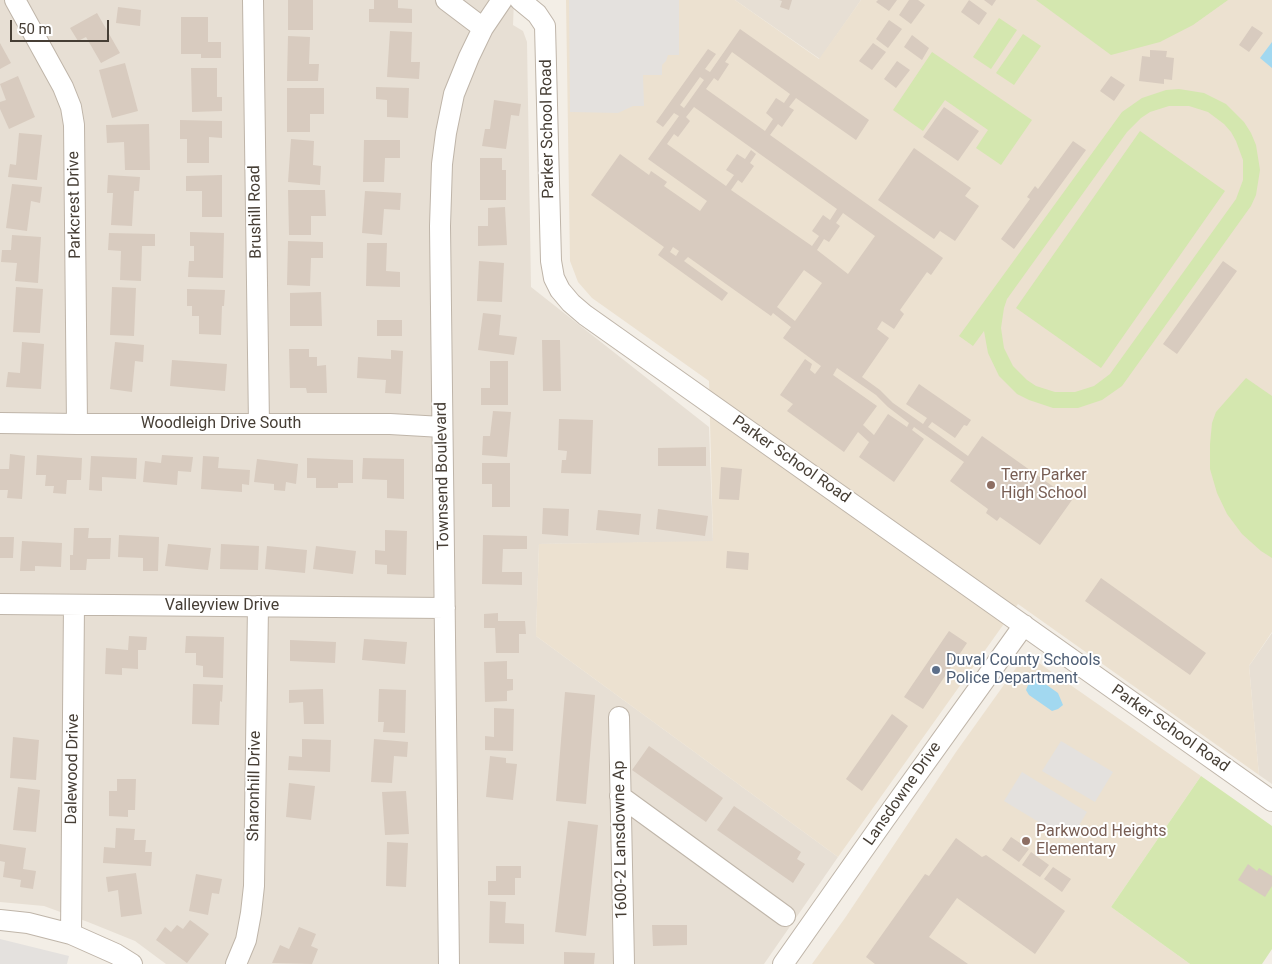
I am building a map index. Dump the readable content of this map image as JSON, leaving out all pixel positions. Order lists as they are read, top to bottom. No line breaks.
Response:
{"streets":{"street":["Parker School Road","Parkcrest Drive","Brushill Road","Woodleigh Drive South","Townsend Boulevard","Valleyview Drive","Dalewood Drive","Sharonhill Drive","Lansdowne Drive","1600-2 Lansdowne Ap"]},"crossings":[["Parker School Road","Lansdowne Drive"],["Parkcrest Drive","Woodleigh Drive South"],["Brushill Road","Woodleigh Drive South"],["Woodleigh Drive South","Townsend Boulevard"],["Townsend Boulevard","Valleyview Drive"],["Valleyview Drive","Dalewood Drive"],["Valleyview Drive","Sharonhill Drive"]],"places":["Terry Parker High School","Duval County Schools Police Department","Parkwood Heights Elementary"],"scale_bar":"50 m"}
